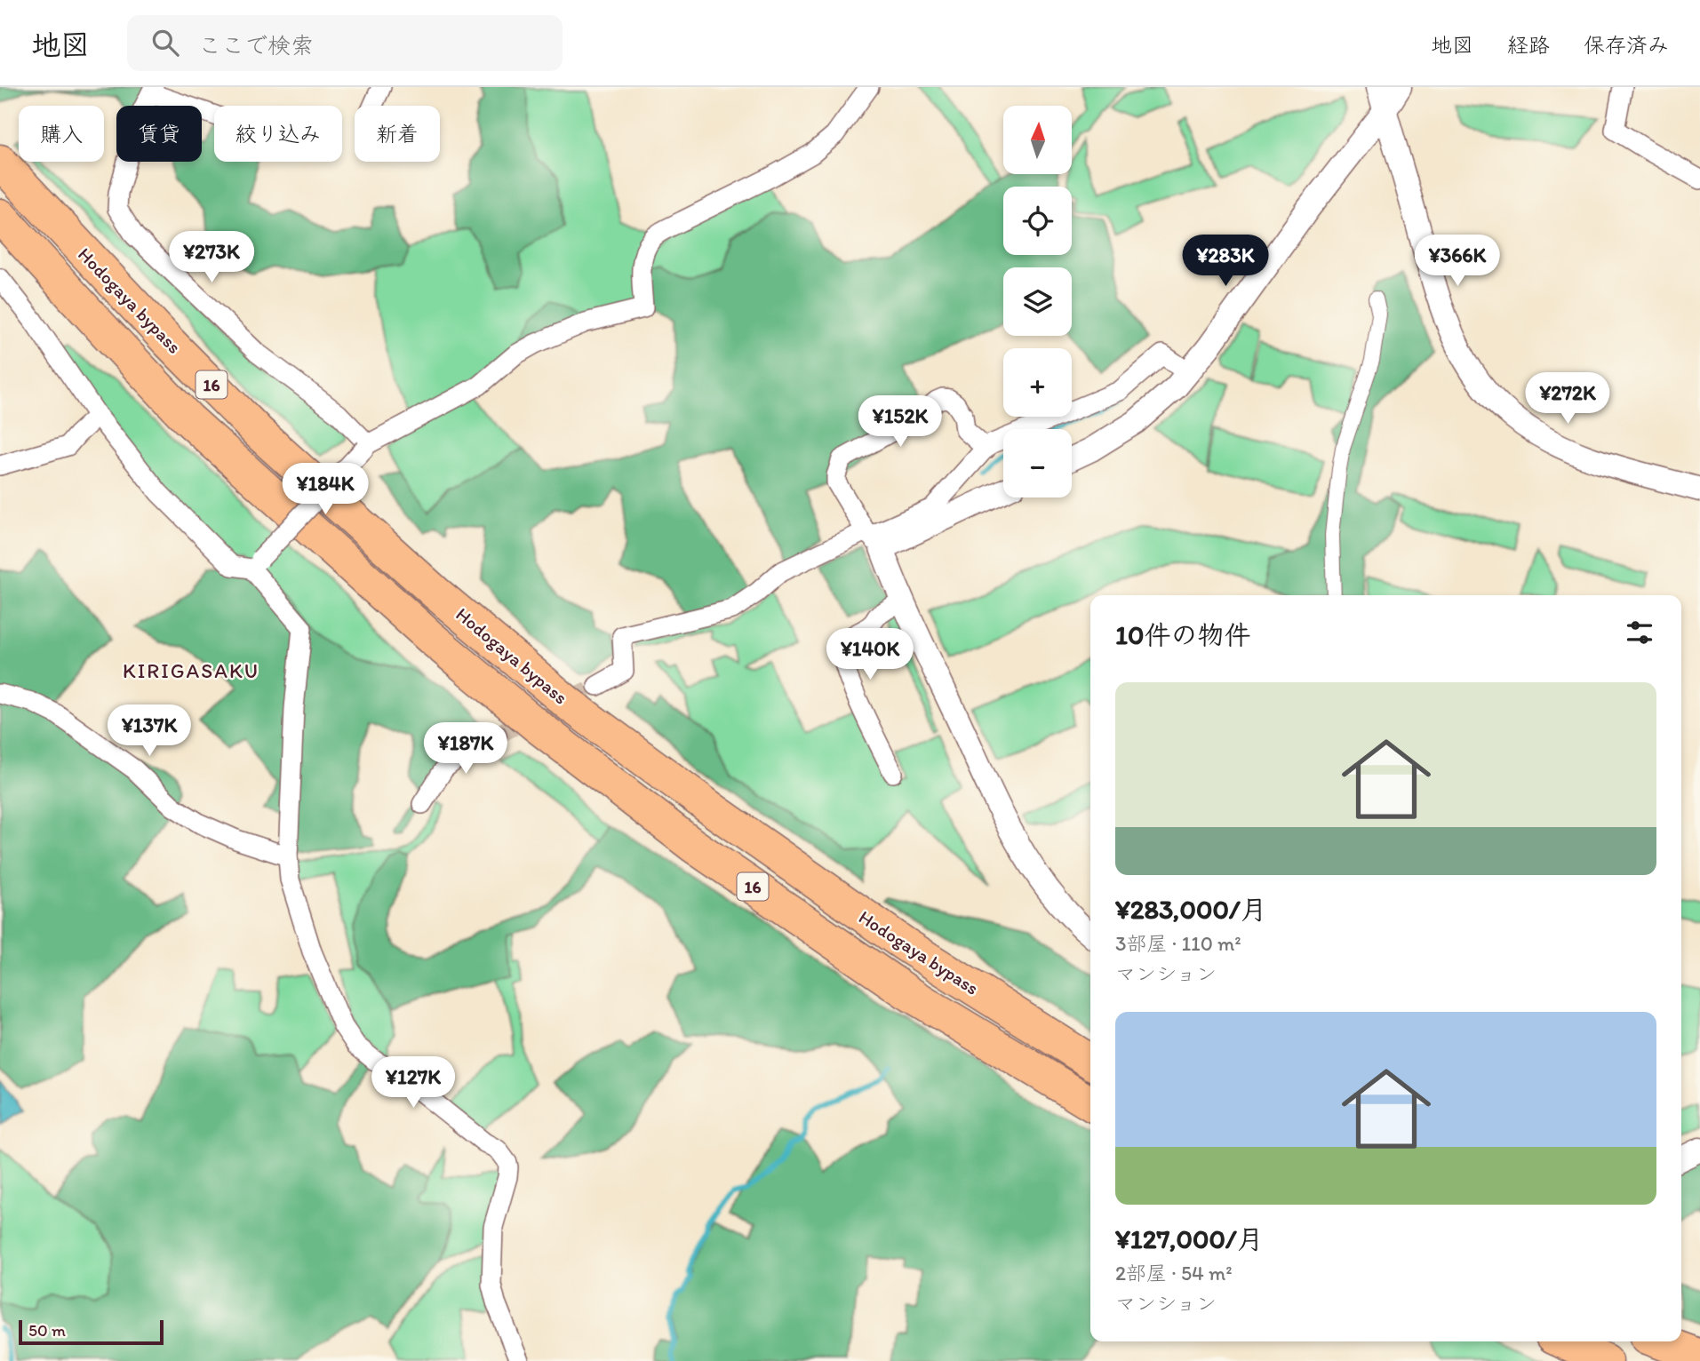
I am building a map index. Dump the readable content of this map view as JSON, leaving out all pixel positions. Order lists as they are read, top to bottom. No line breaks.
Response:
{"streets":{"highway":["Hodogaya bypass","16"]},"districts":["KIRIGASAKU"],"scale_bar":"50 m","north":"top","page":{"header":"地図","search":"ここで検索","nav":["地図","経路","保存済み"],"map_buttons":["+","−"],"chip":["購入","賃貸","絞り込み","新着"],"price":["¥273K","¥283K","¥366K","¥272K","¥152K","¥184K","¥140K","¥137K","¥187K","¥127K"],"heading":"10件の物件","list":[{"name":"¥283,000/月","note":"3部屋 · 110 m² · マンション"},{"name":"¥127,000/月","note":"2部屋 · 54 m² · マンション"}],"scale":"50 m"}}
